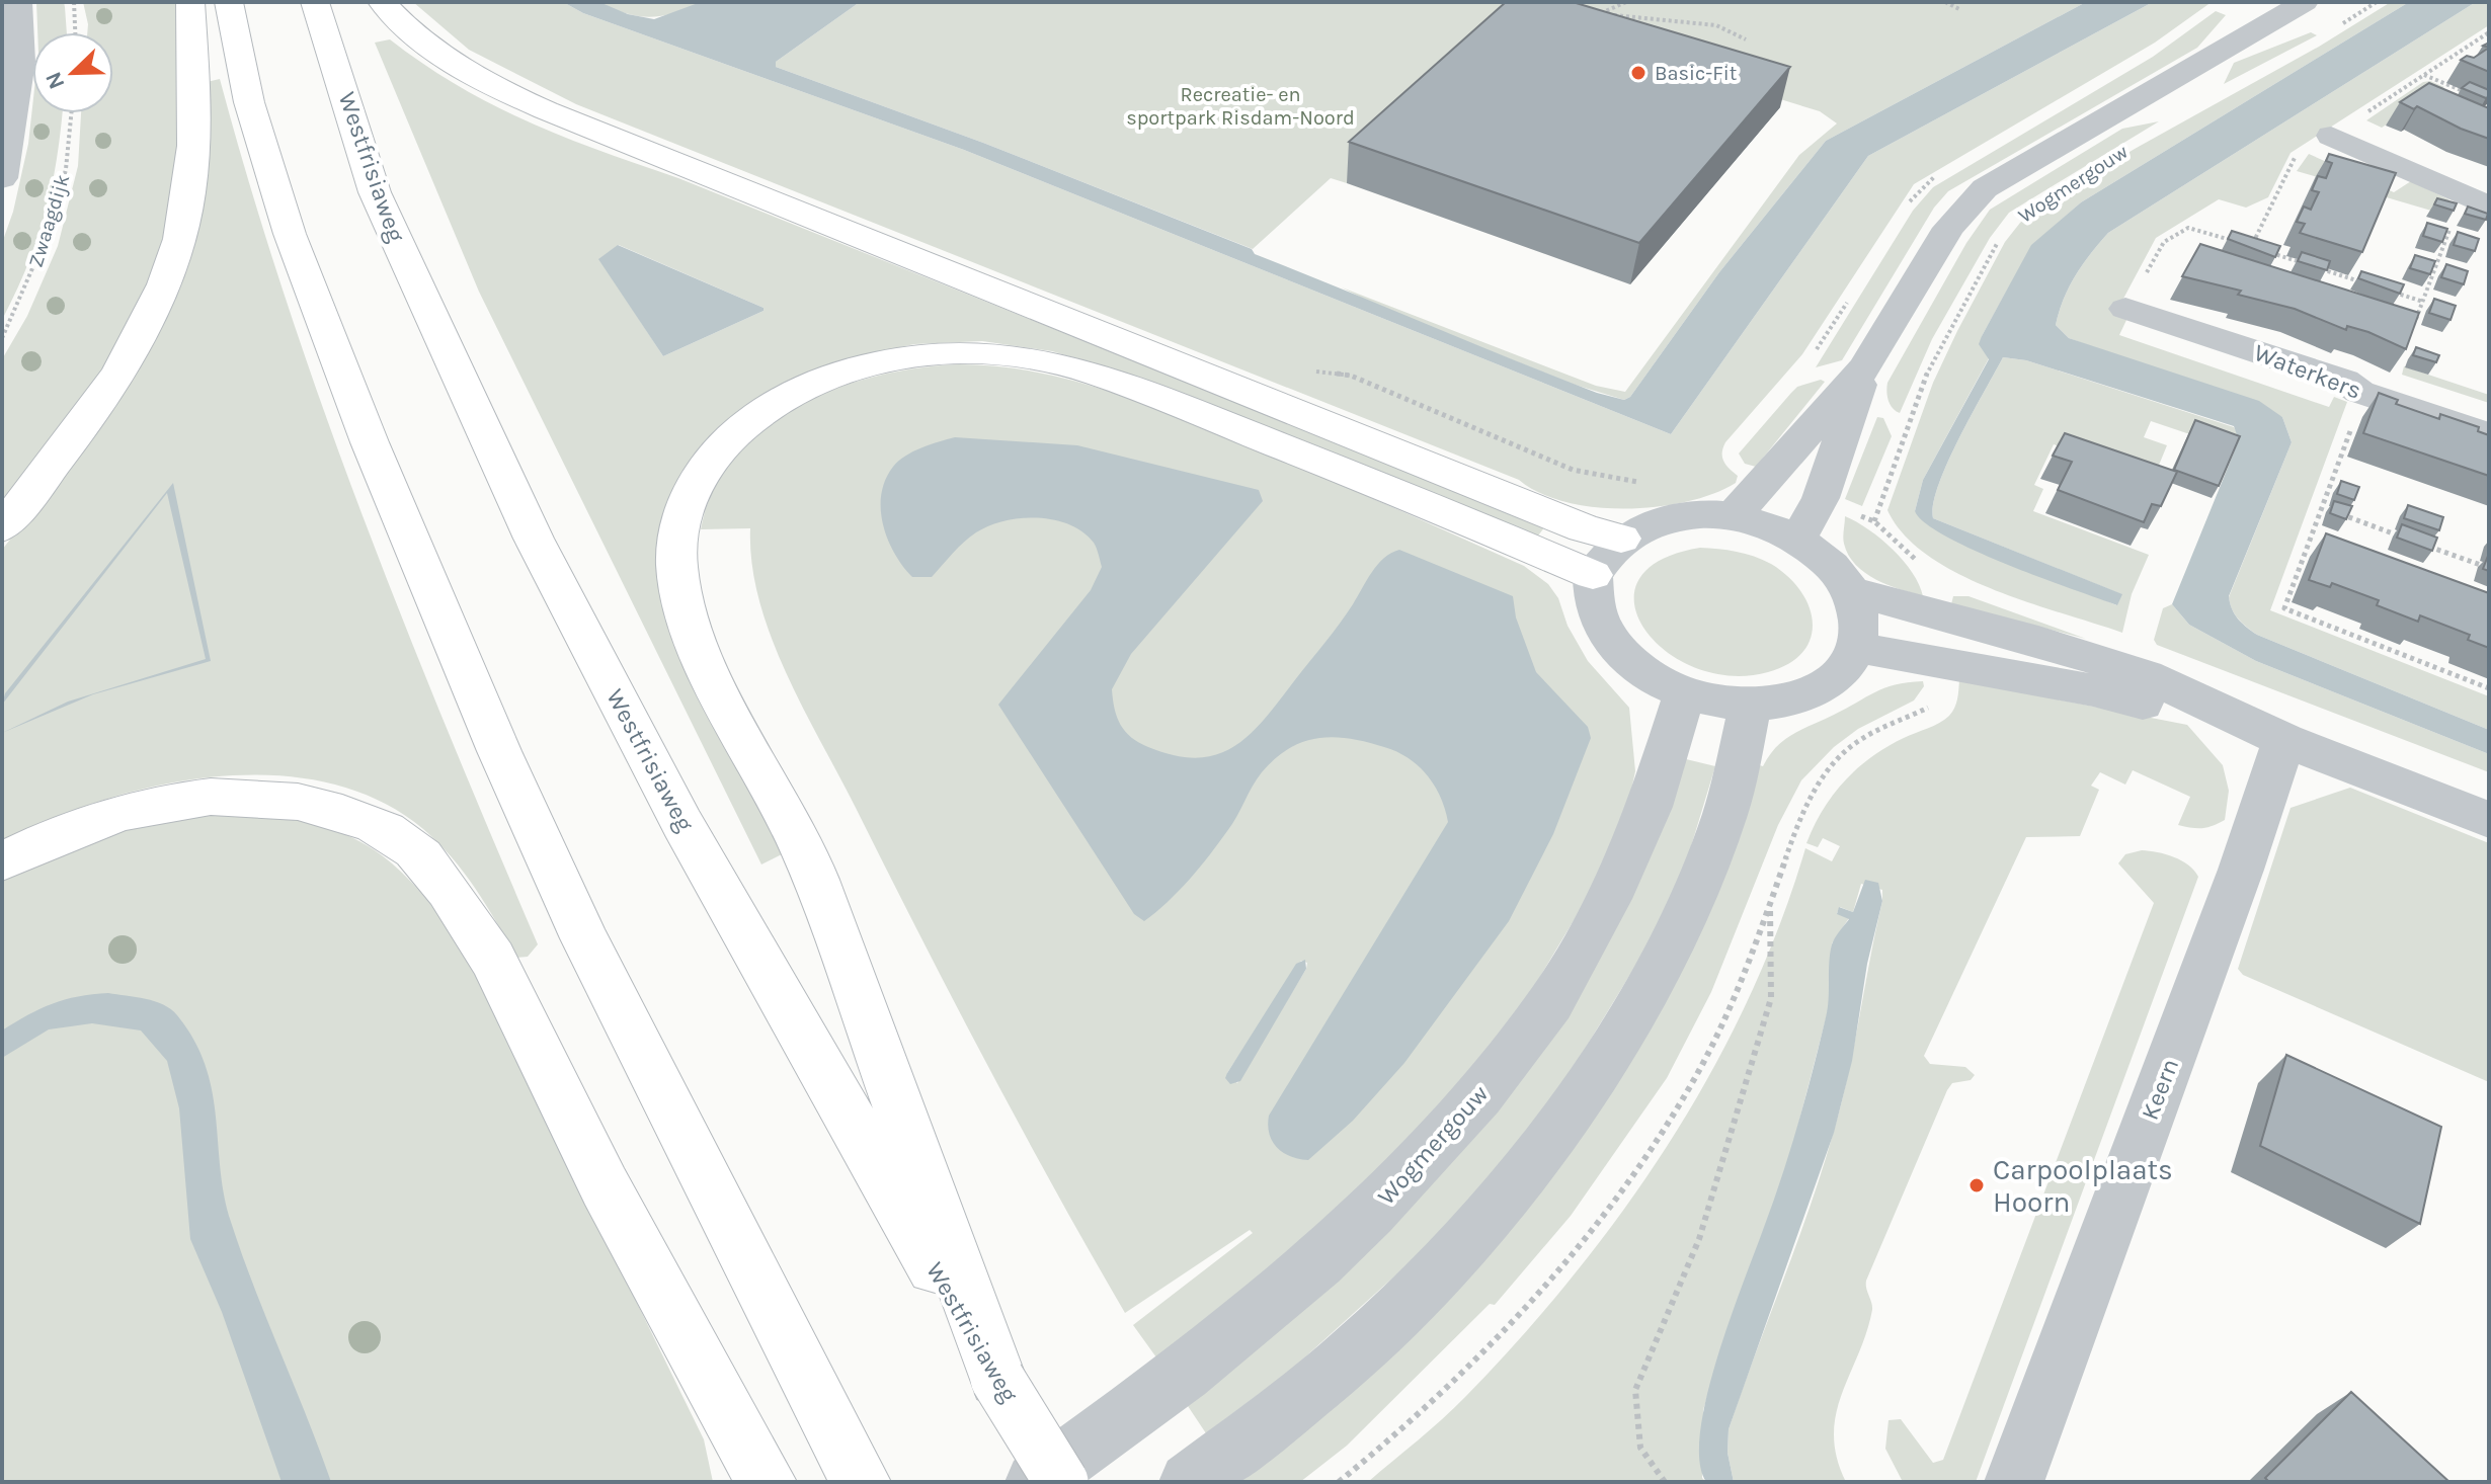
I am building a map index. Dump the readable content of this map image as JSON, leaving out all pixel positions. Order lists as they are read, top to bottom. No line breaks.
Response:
{"streets":{"highway":["Westfrisiaweg"],"street":["Wogmergouw","Waterkers","Keern"],"path":["Zwaagdijk"]},"parks":["Recreatie- en sportpark Risdam-Noord"],"places":["Basic-Fit","Carpoolplaats Hoorn"],"north":"bottom left"}
